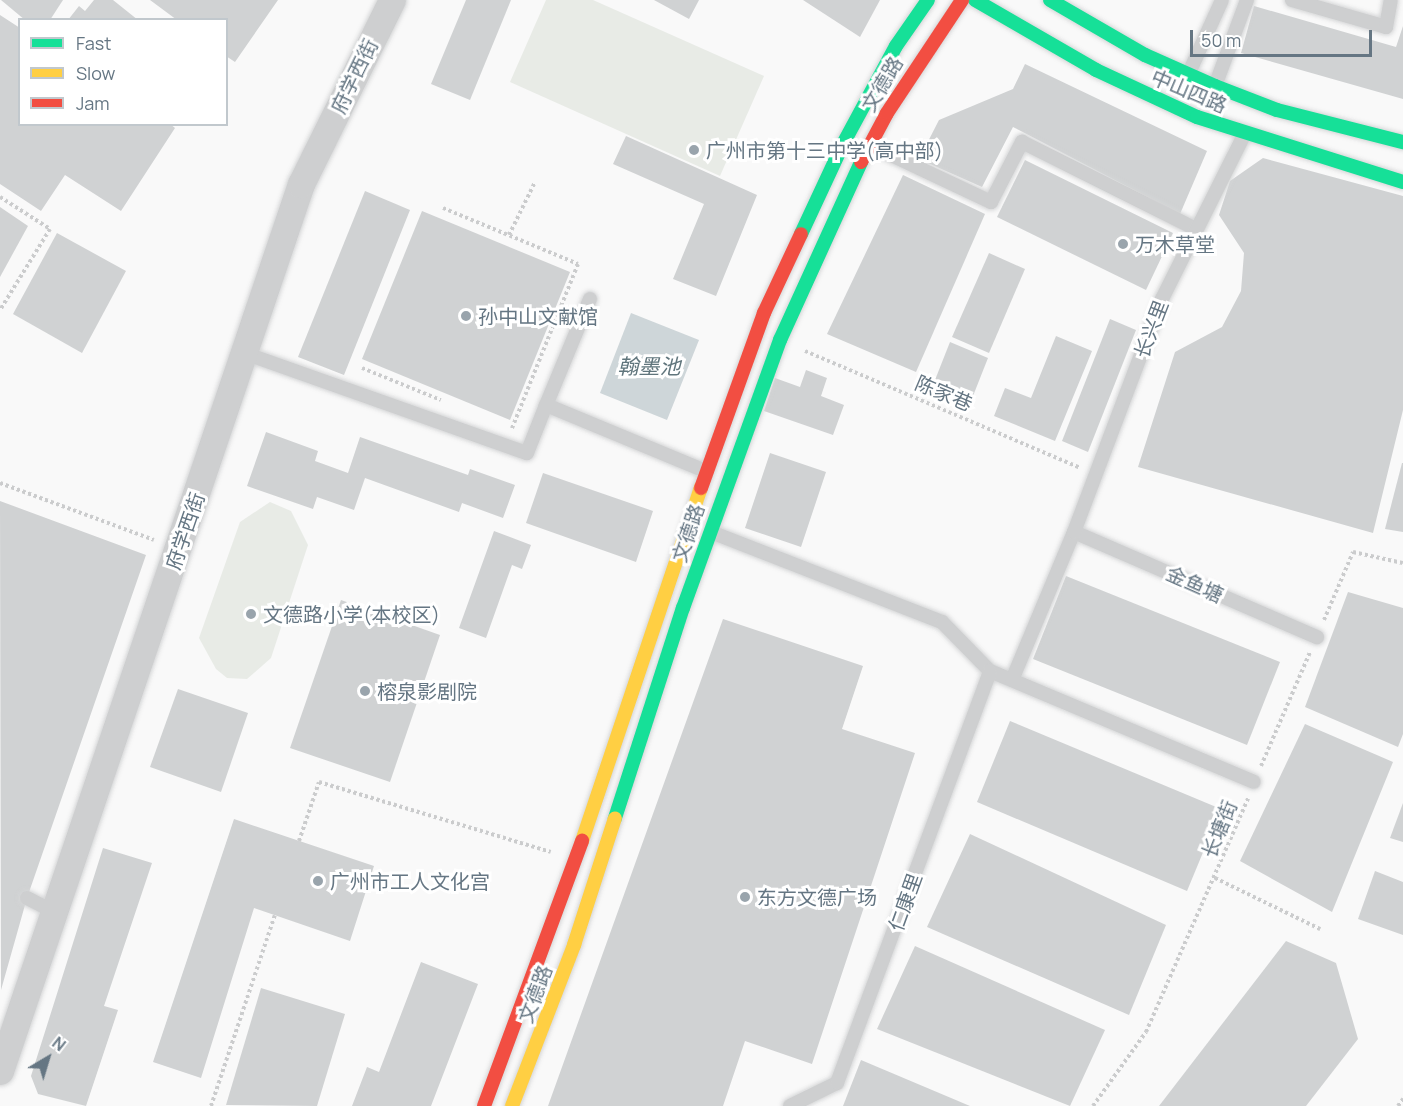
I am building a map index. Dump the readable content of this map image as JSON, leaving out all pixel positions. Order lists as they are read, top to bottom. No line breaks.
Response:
{"streets":{"main road":["文德路","中山四路"],"street":["府学西街"],"lane":["长兴里","金鱼塘","仁康里"],"path":["陈家巷","长塘街"]},"crossings":[["文德路","陈家巷"],["中山四路","长兴里"],["长兴里","陈家巷"],["长兴里","金鱼塘"],["金鱼塘","长塘街"]],"water":["翰墨池"],"places":["广州市第十三中学(高中部)","万木草堂","孙中山文献馆","文德路小学(本校区)","榕泉影剧院","广州市工人文化宫","东方文德广场"],"legend":["Fast","Slow","Jam"],"scale_bar":"50 m","north":"top right"}
